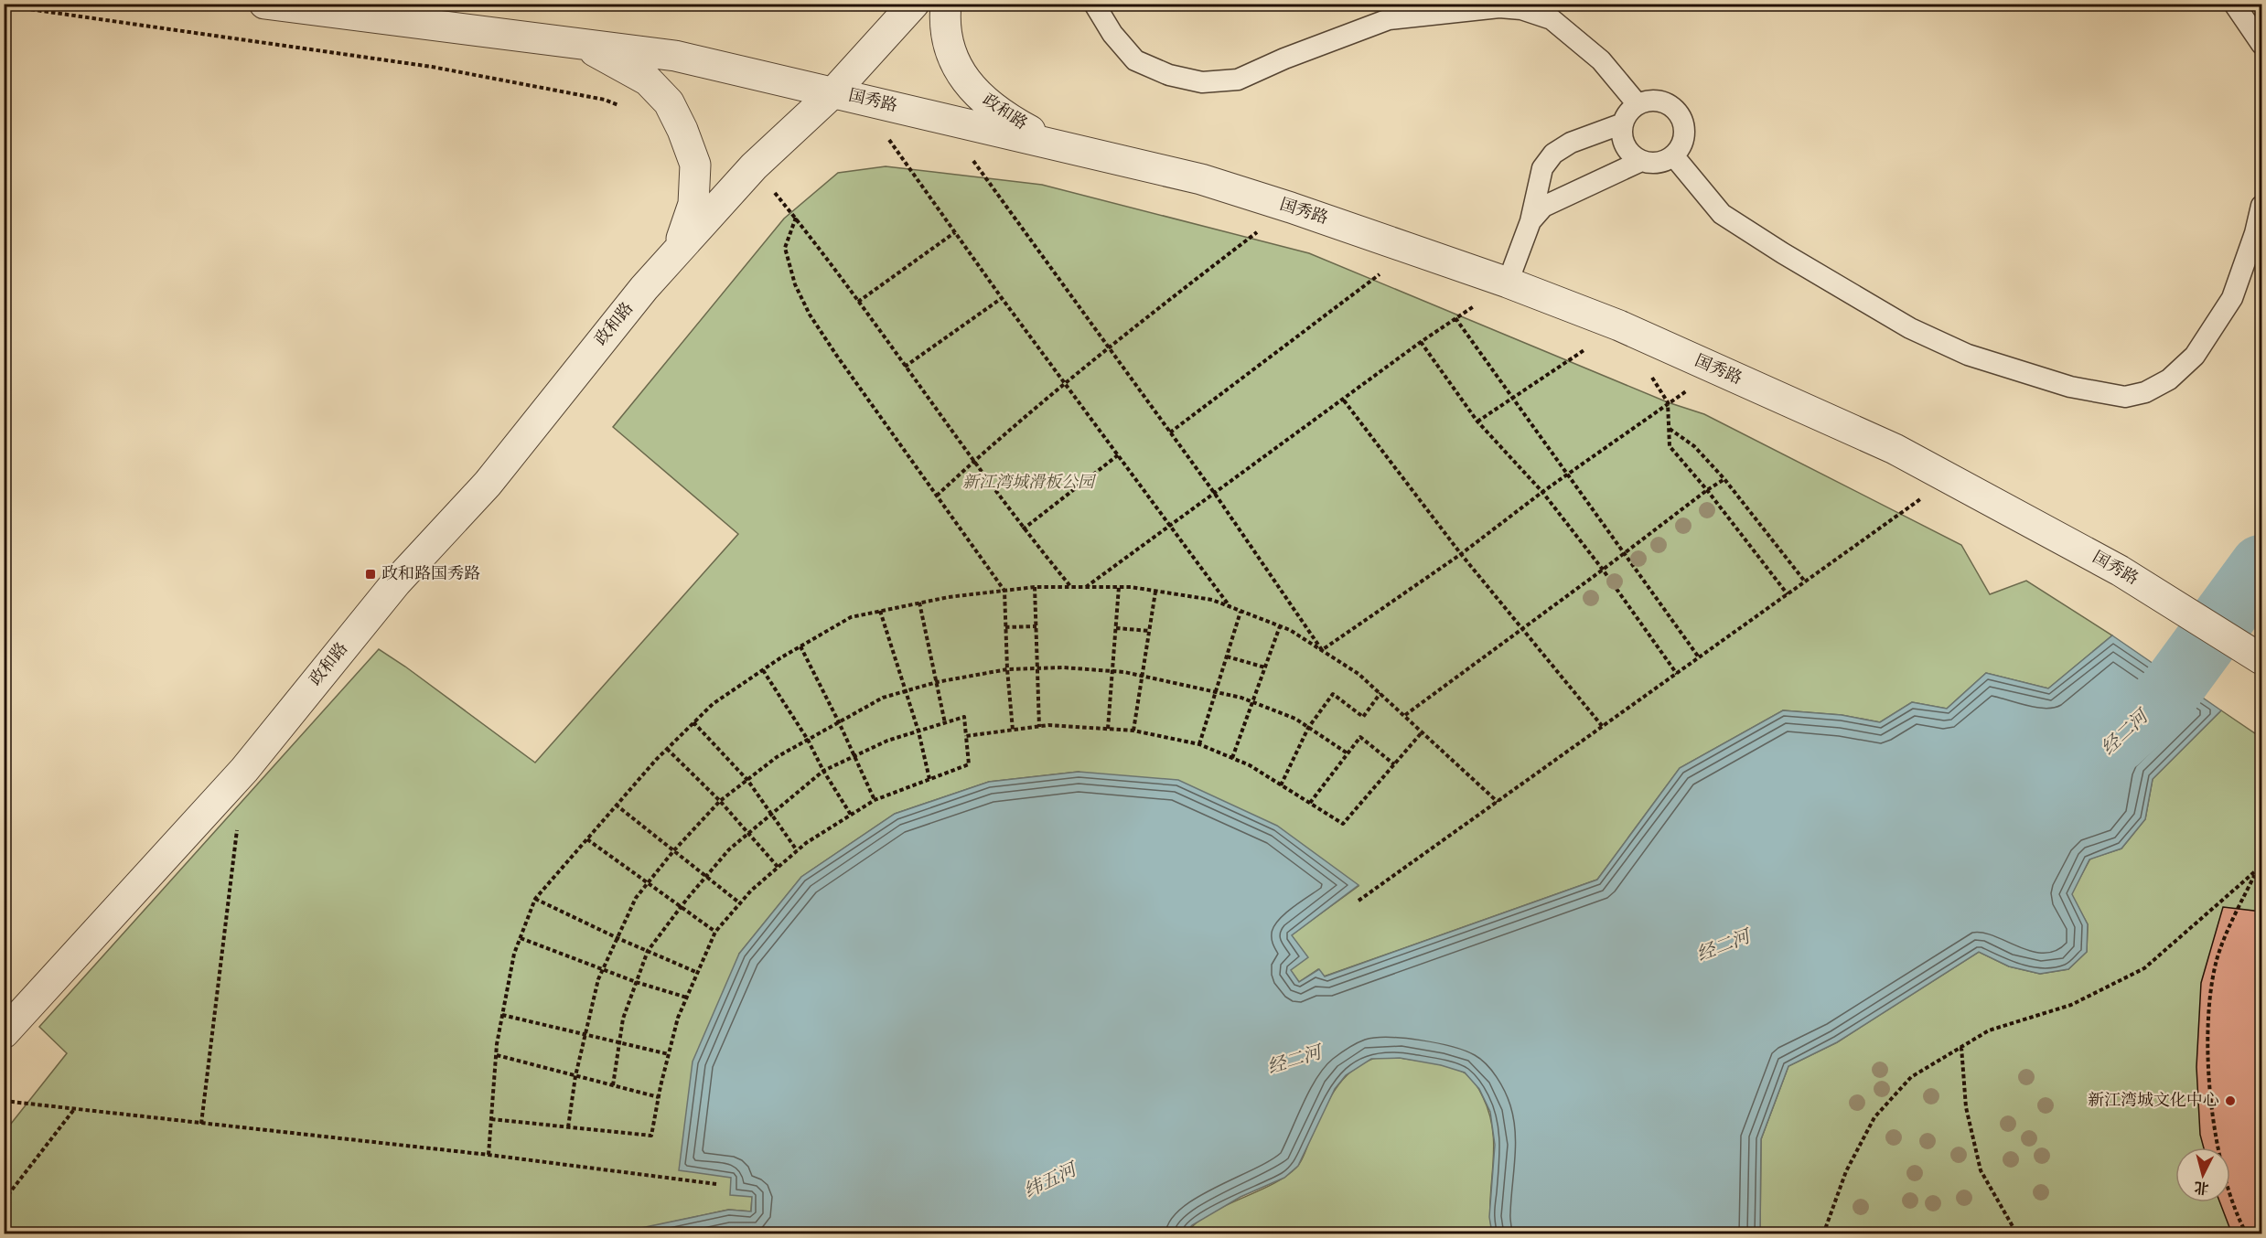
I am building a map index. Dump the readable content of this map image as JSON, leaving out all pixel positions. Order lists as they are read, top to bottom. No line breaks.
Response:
{"streets":{"street":["国秀路","政和路"]},"crossings":[["国秀路","政和路"]],"water":["经二河","纬五河"],"parks":["新江湾城滑板公园"],"places":{"transit":["政和路国秀路"],"other":["新江湾城文化中心"]},"north":"bottom"}
